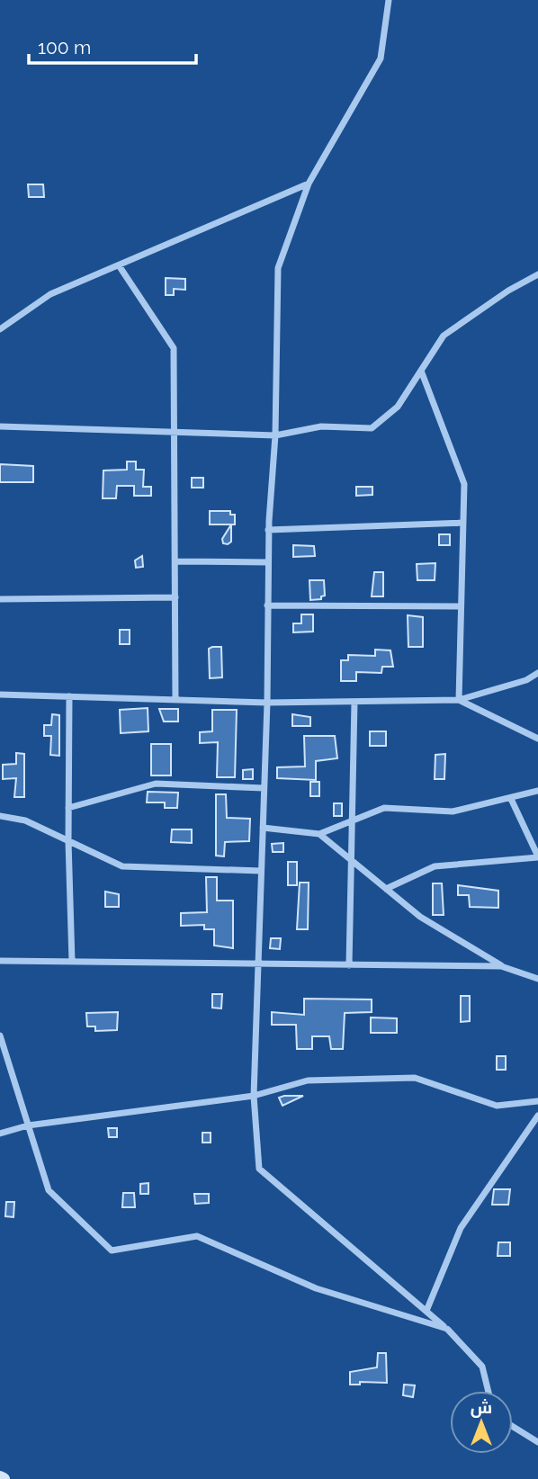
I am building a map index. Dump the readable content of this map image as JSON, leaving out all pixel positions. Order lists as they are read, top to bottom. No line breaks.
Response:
{"scale_bar":"100 m","north":"top"}
